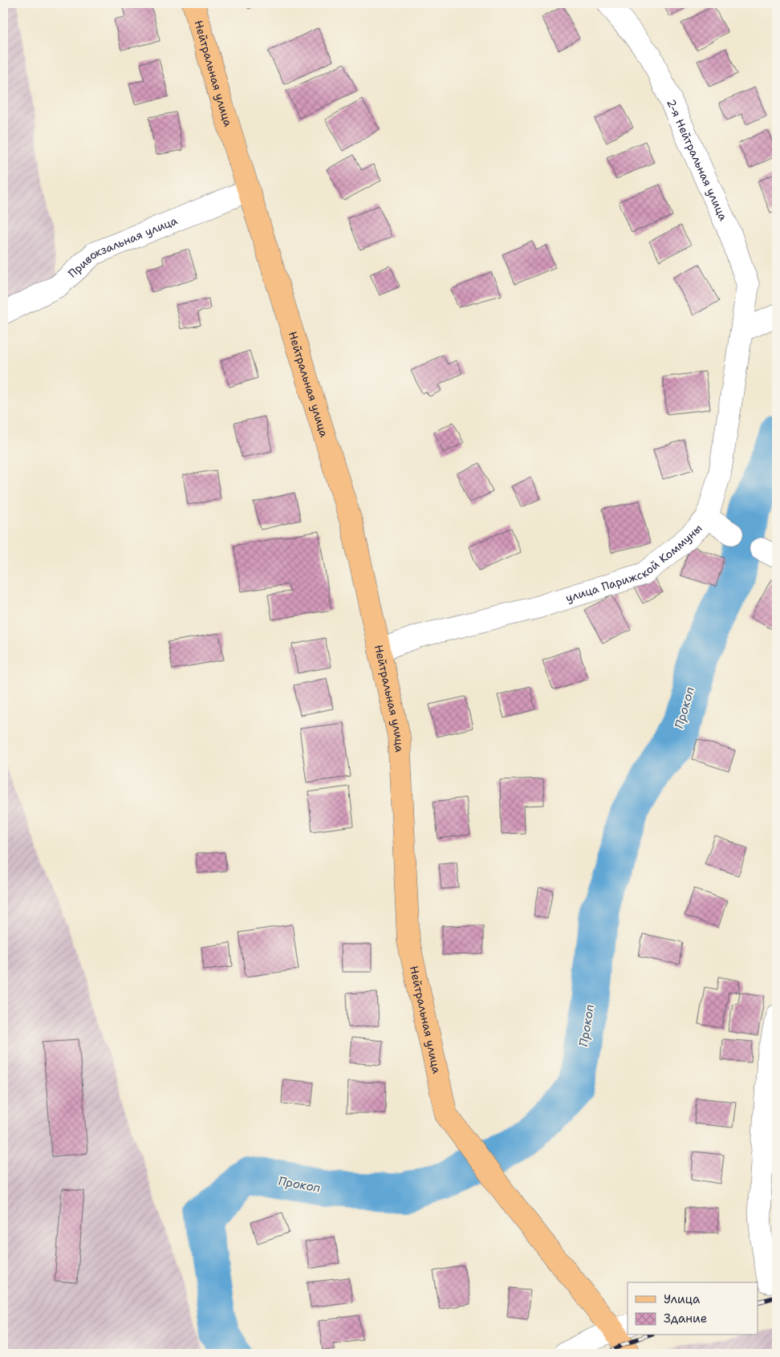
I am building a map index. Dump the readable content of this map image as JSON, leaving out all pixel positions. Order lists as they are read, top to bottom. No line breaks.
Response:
{"streets":{"main road":["Нейтральная улица"],"street":["2-я Нейтральная улица","Привокзальная улица","улица Парижской Коммуны"]},"crossings":[["Нейтральная улица","Привокзальная улица"],["Нейтральная улица","улица Парижской Коммуны"],["2-я Нейтральная улица","улица Парижской Коммуны"]],"water":["Прокоп"],"legend":["Улица","Здание"]}
